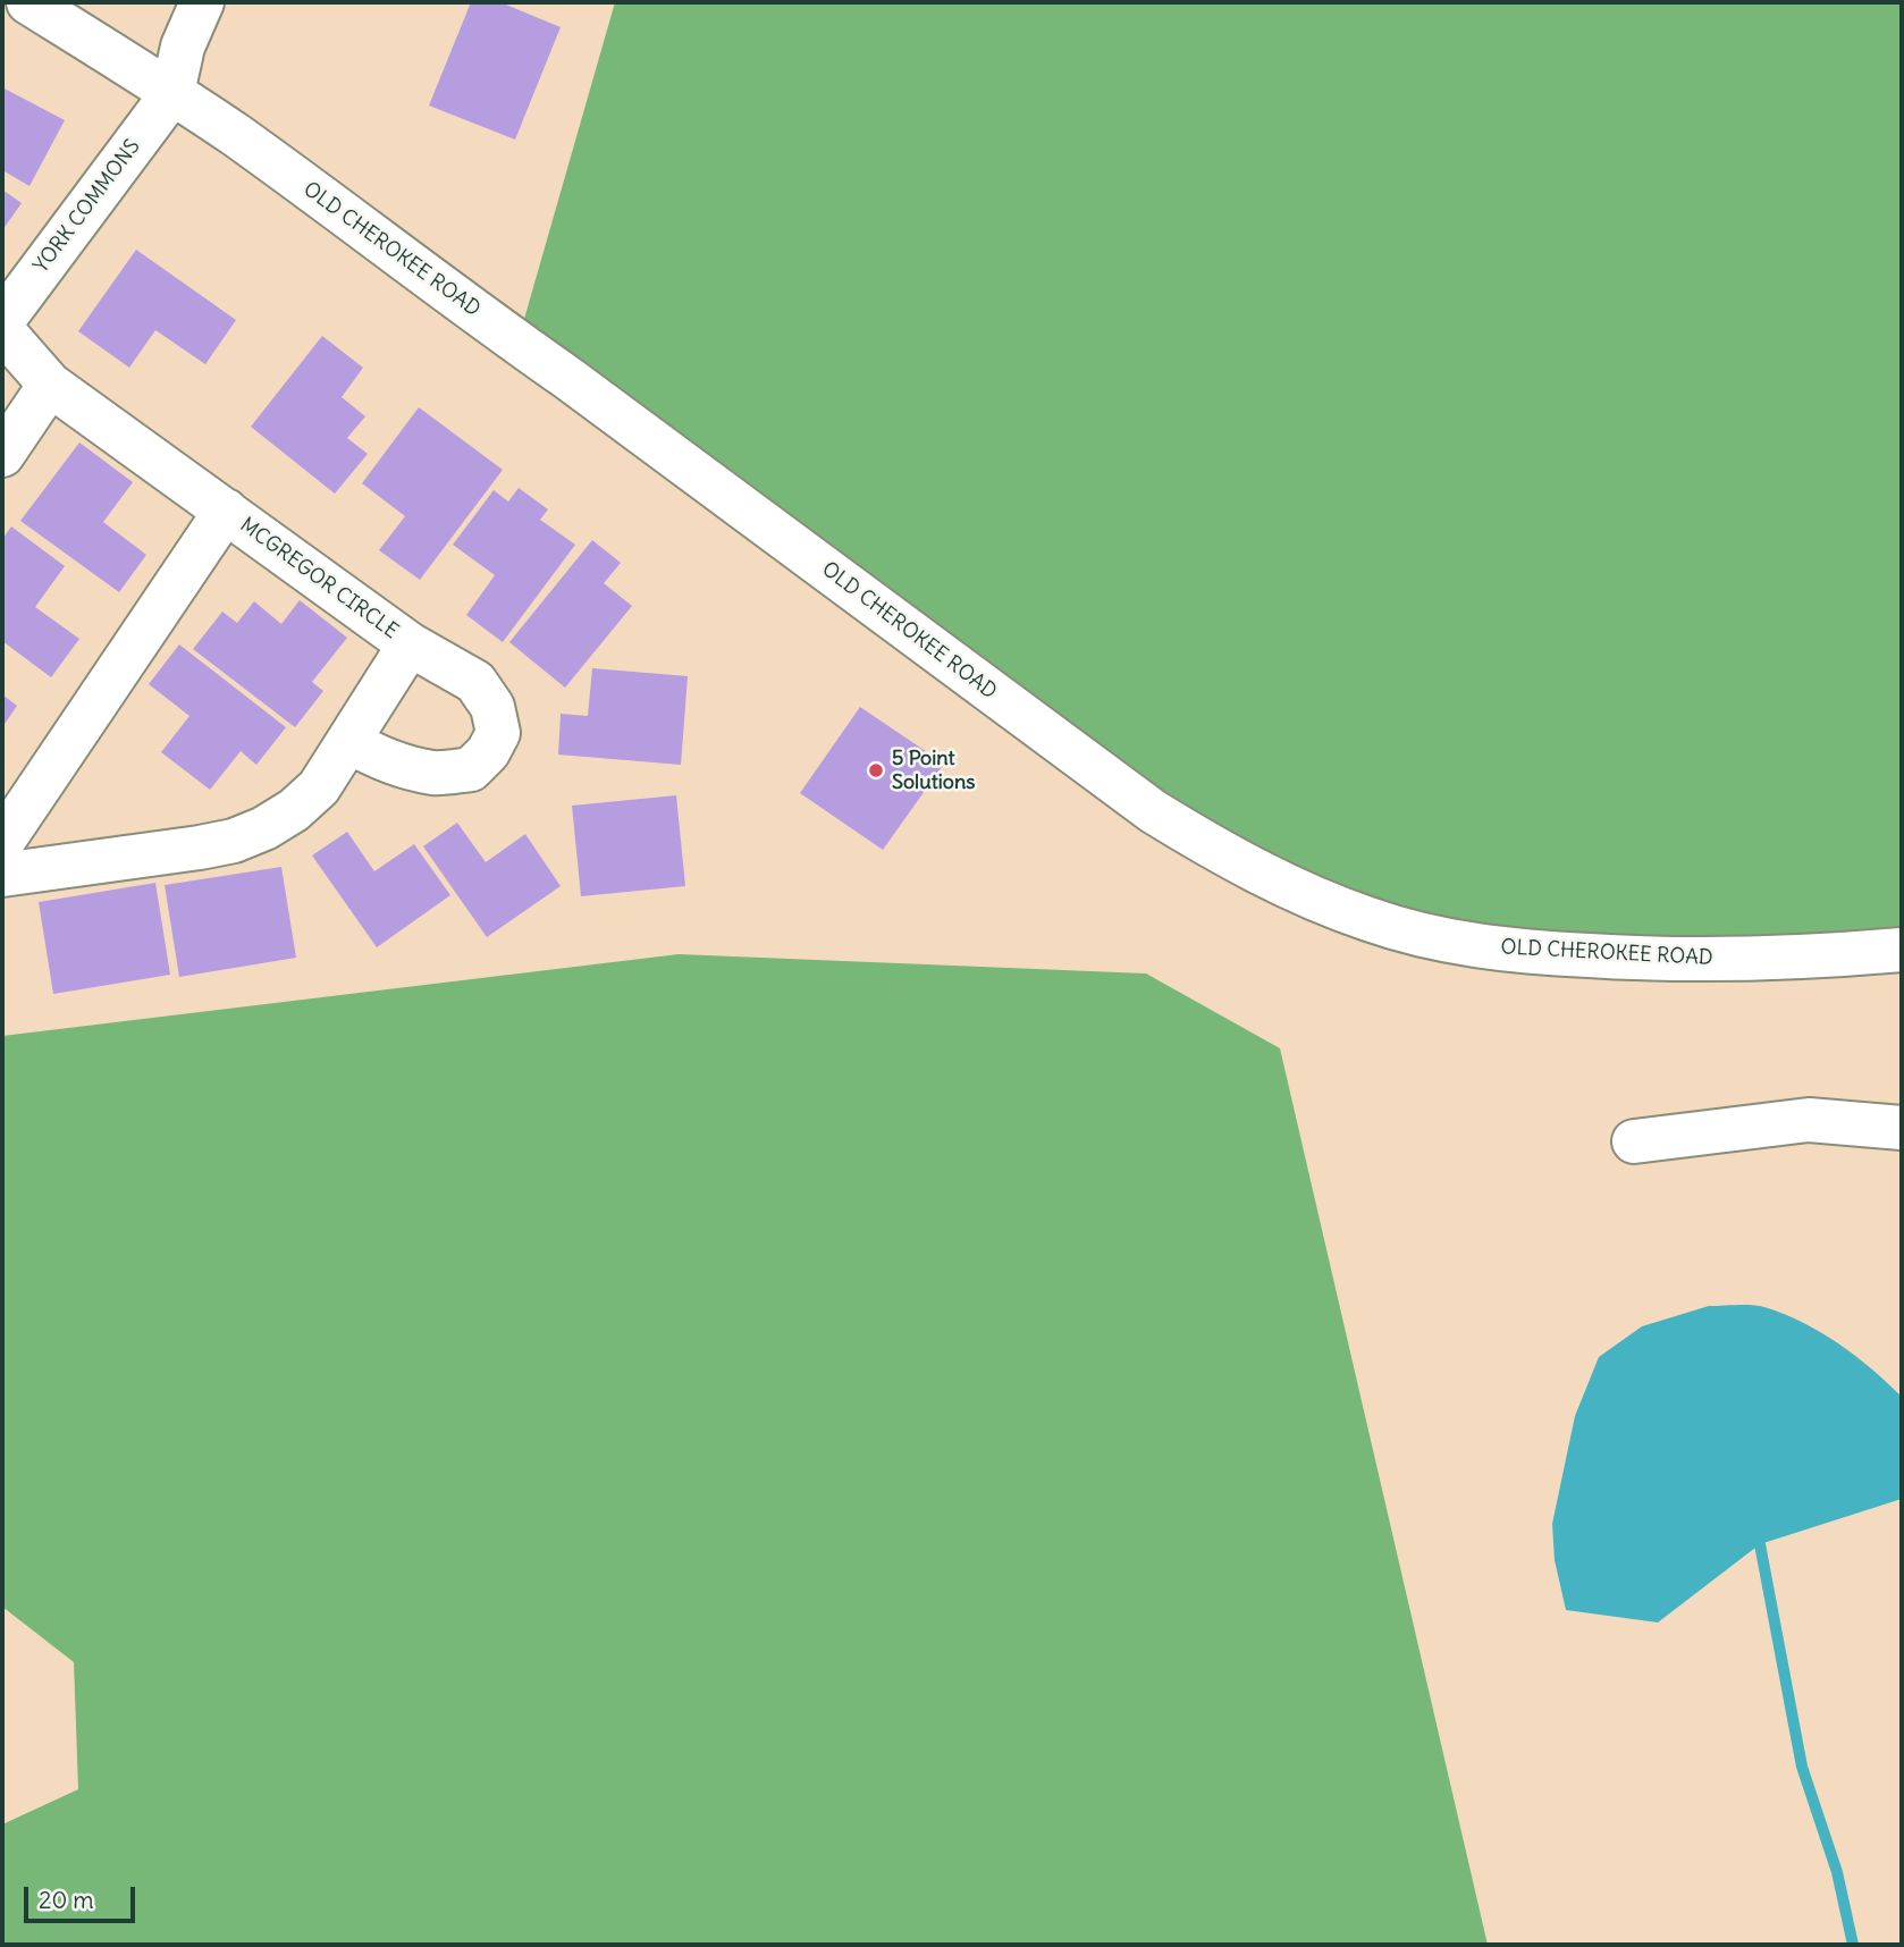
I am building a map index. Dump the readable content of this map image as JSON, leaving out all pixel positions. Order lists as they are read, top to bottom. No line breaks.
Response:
{"streets":{"street":["YORK COMMONS","OLD CHEROKEE ROAD","MCGREGOR CIRCLE"]},"crossings":[["YORK COMMONS","OLD CHEROKEE ROAD"]],"places":["5 Point Solutions"],"scale_bar":"20 m"}
